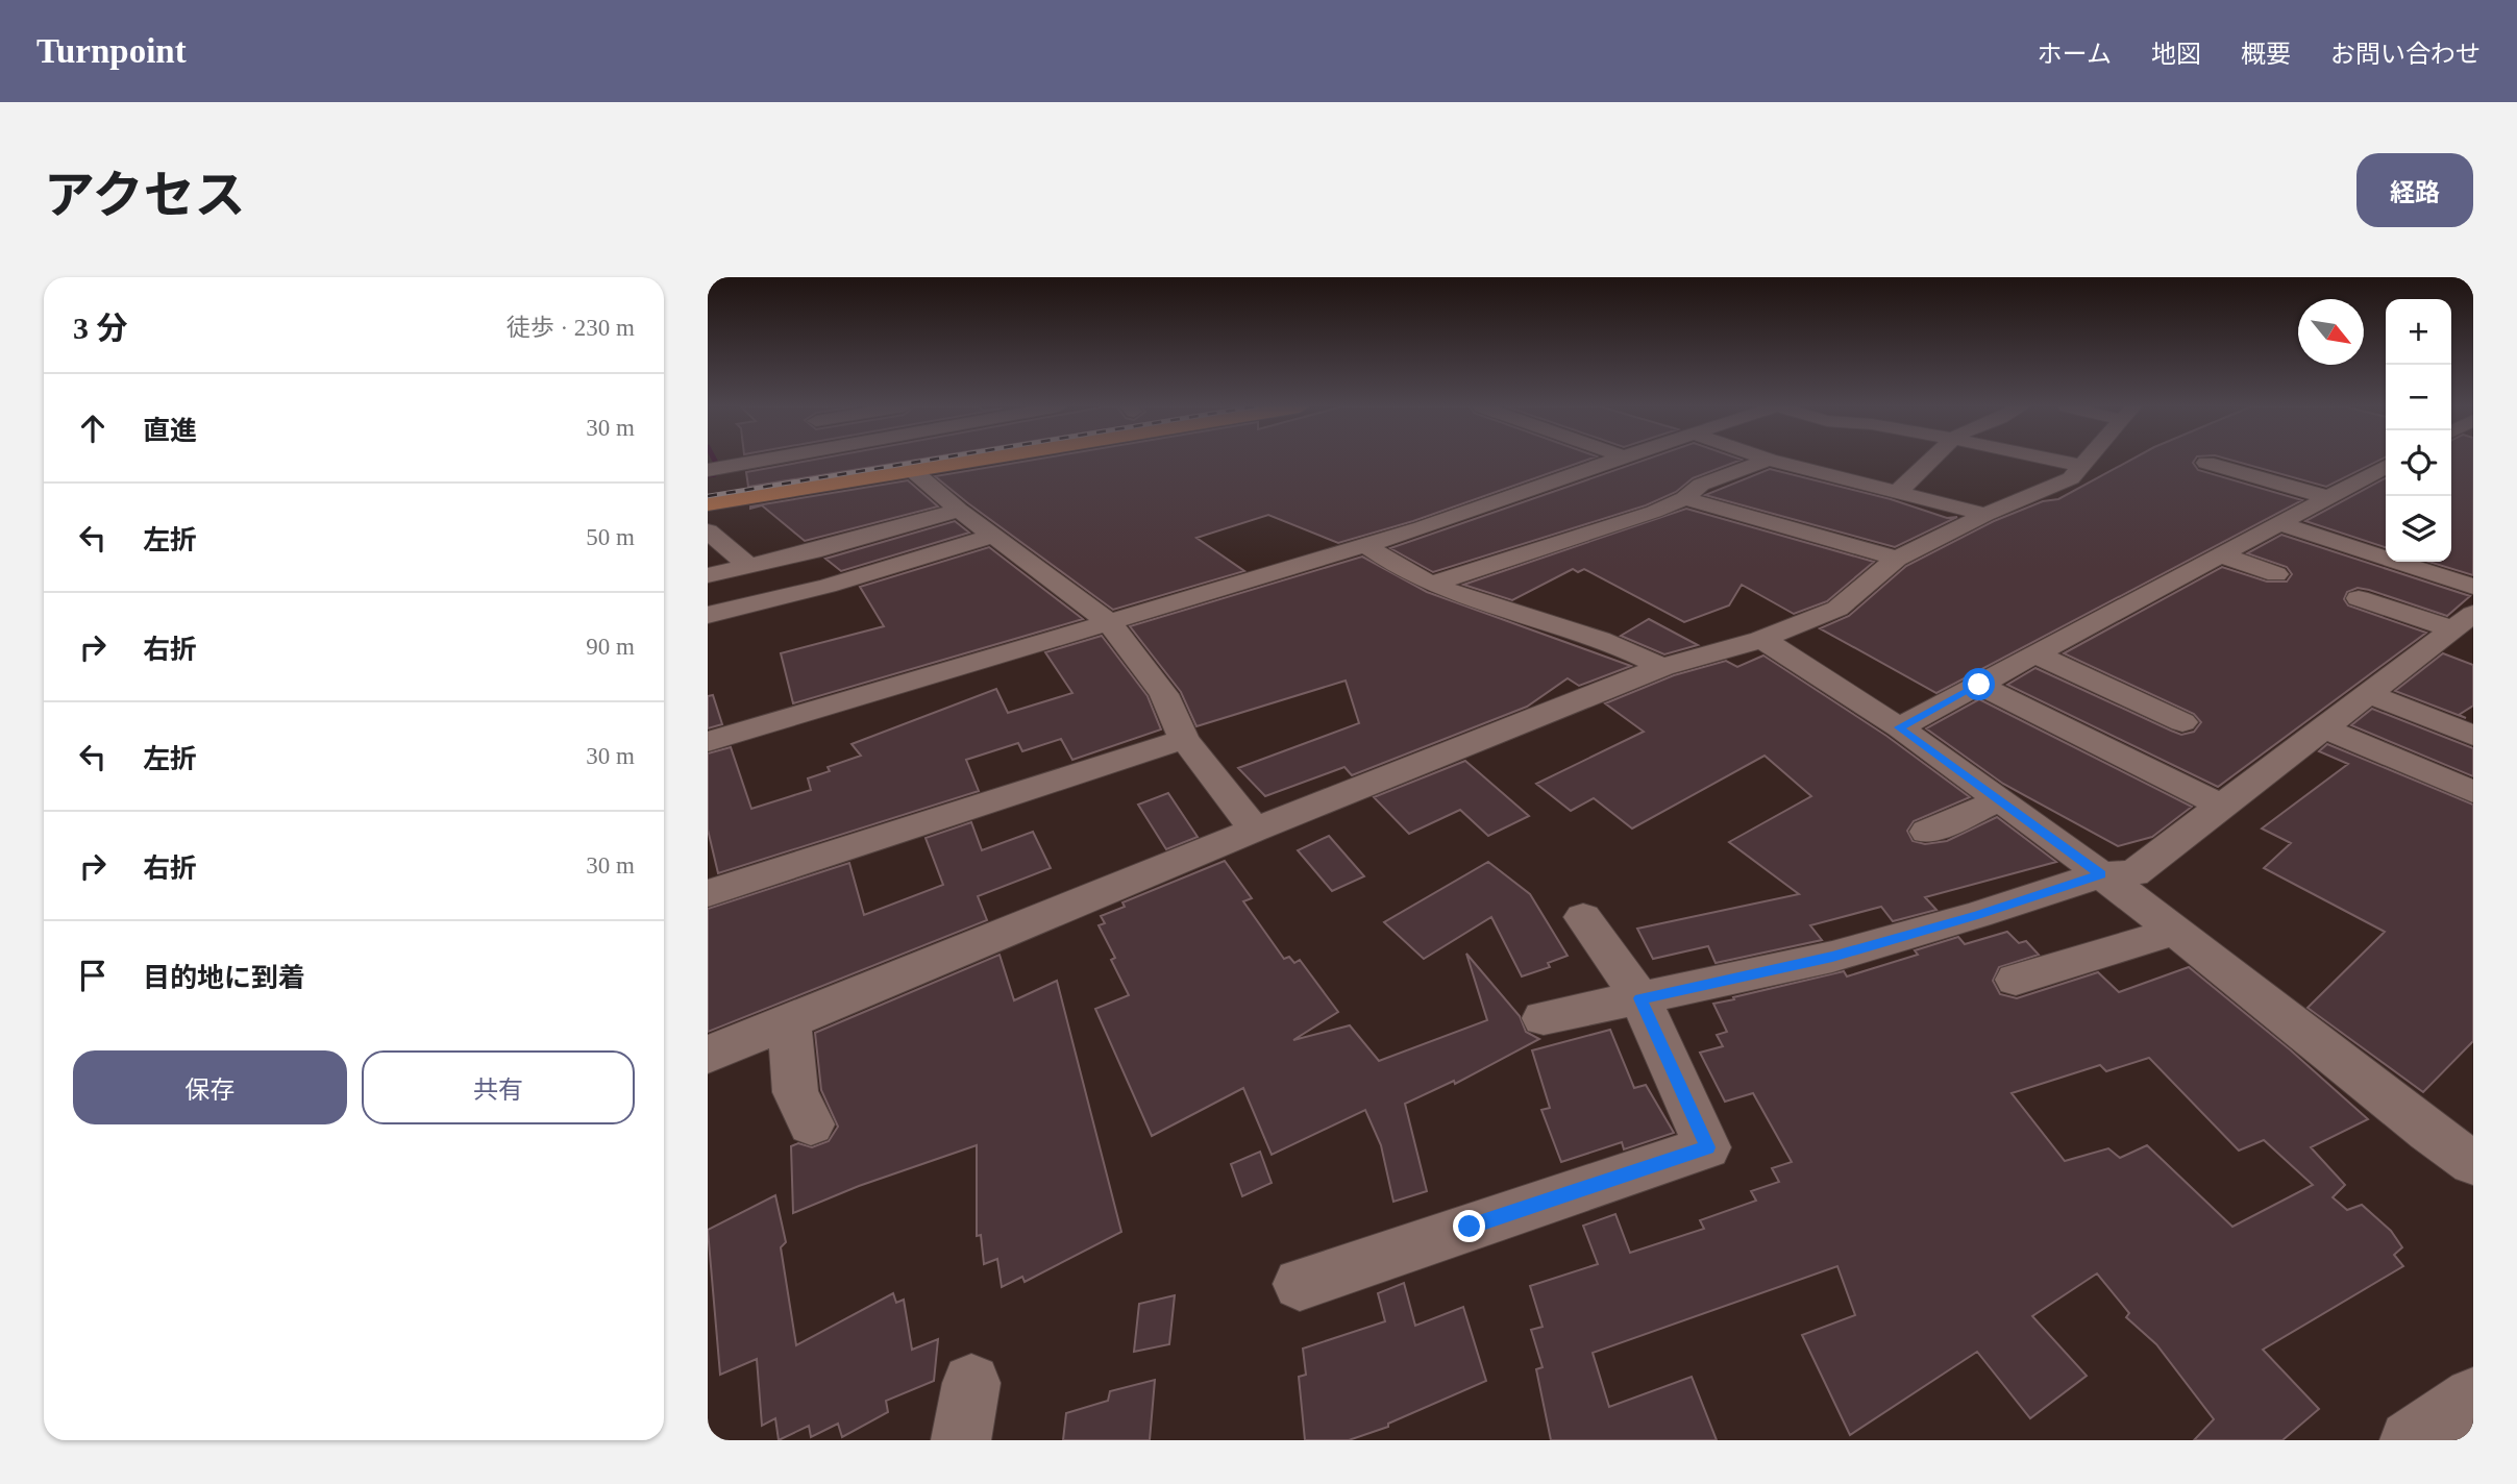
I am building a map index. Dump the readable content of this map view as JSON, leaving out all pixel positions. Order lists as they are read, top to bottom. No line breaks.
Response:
{"north":"bottom right","page":{"header":"Turnpoint","nav":["ホーム","地図","概要","お問い合わせ"],"title":"アクセス","buttons":["経路",["保存","共有"]],"heading":["3 分","徒歩 · 230 m"],"map_buttons":["+","−"],"list":[["直進","30 m"],["左折","50 m"],["右折","90 m"],["左折","30 m"],["右折","30 m"],"目的地に到着"]}}
